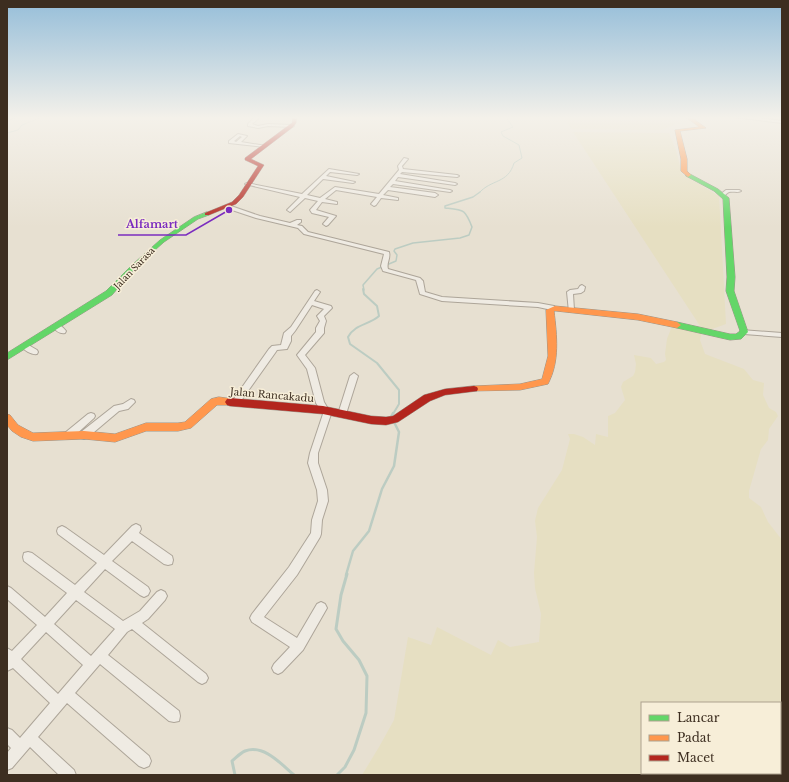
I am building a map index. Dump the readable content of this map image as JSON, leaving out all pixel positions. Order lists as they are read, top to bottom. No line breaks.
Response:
{"streets":{"street":["Jalan Sarasa","Jalan Rancakadu"]},"places":["Alfamart"],"legend":["Lancar","Padat","Macet"]}
